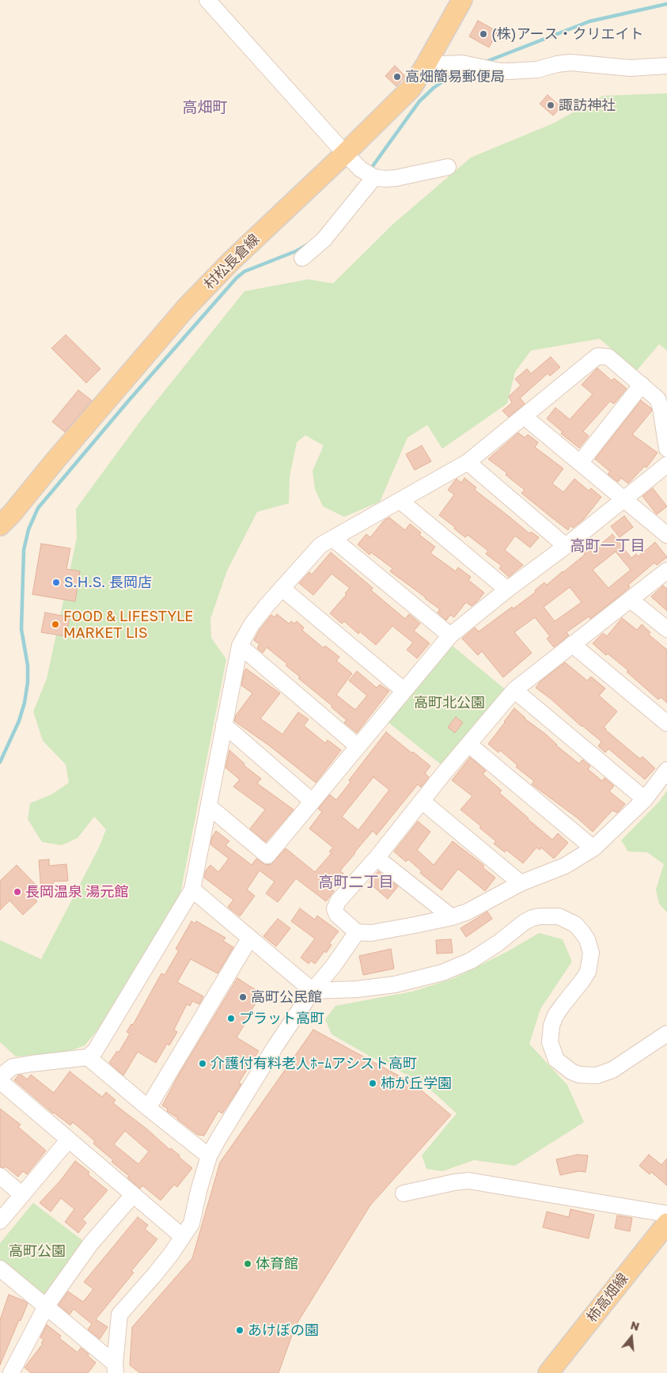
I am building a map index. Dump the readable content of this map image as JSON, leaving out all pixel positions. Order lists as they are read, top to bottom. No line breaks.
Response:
{"streets":{"main road":["村松長倉線","柿高畑線"]},"districts":["高畑町","高町一丁目","高町二丁目"],"parks":["高町北公園","高町公園"],"places":["(株)アース・クリエイト","高畑簡易郵便局","諏訪神社","S.H.S. 長岡店","FOOD & LIFESTYLE MARKET LIS","長岡温泉 湯元館","高町公民館","プラット高町","介護付有料老人ﾎｰﾑアシスト高町","柿が丘学園","体育館","あけぼの園"],"north":"top"}
